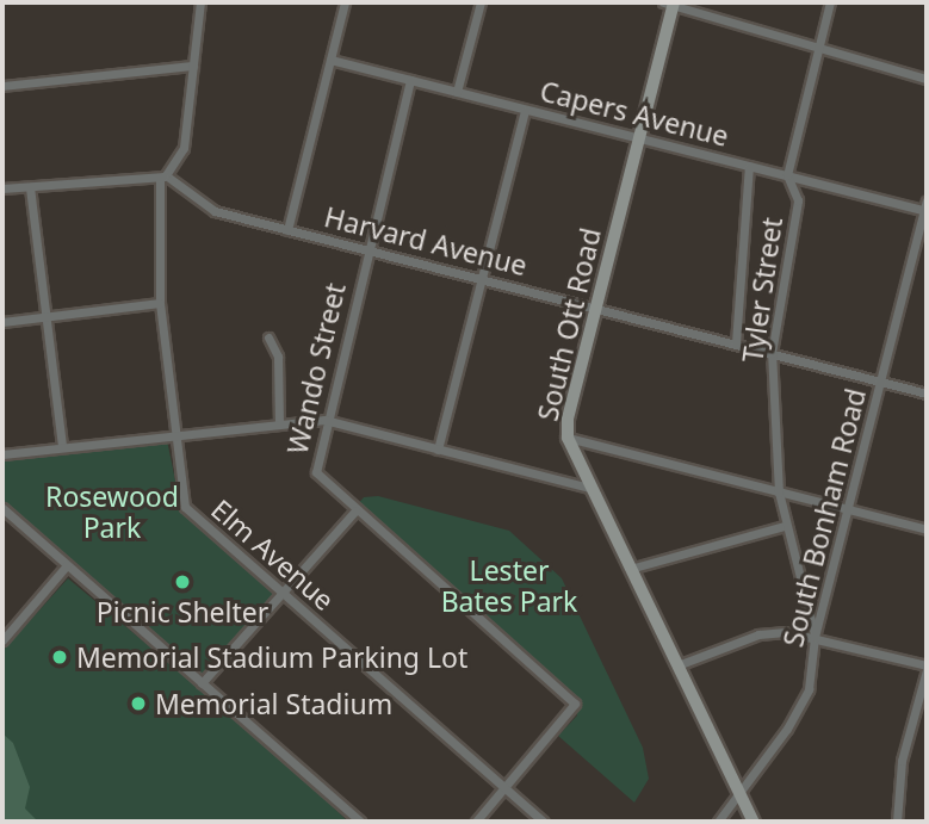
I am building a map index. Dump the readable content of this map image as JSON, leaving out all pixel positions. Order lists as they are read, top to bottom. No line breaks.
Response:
{"streets":{"street":["Capers Avenue","Harvard Avenue","Tyler Street","South Ott Road","Wando Street","South Bonham Road","Elm Avenue"]},"crossings":[["Capers Avenue","Tyler Street"],["Capers Avenue","South Ott Road"],["Capers Avenue","Wando Street"],["Capers Avenue","South Bonham Road"],["Harvard Avenue","Tyler Street"],["Harvard Avenue","South Ott Road"],["Harvard Avenue","Wando Street"],["Harvard Avenue","South Bonham Road"],["Harvard Avenue","Elm Avenue"],["Tyler Street","South Bonham Road"],["South Ott Road","South Bonham Road"],["Wando Street","Elm Avenue"]],"parks":["Rosewood Park","Lester Bates Park"],"places":["Picnic Shelter","Memorial Stadium Parking Lot","Memorial Stadium"]}
